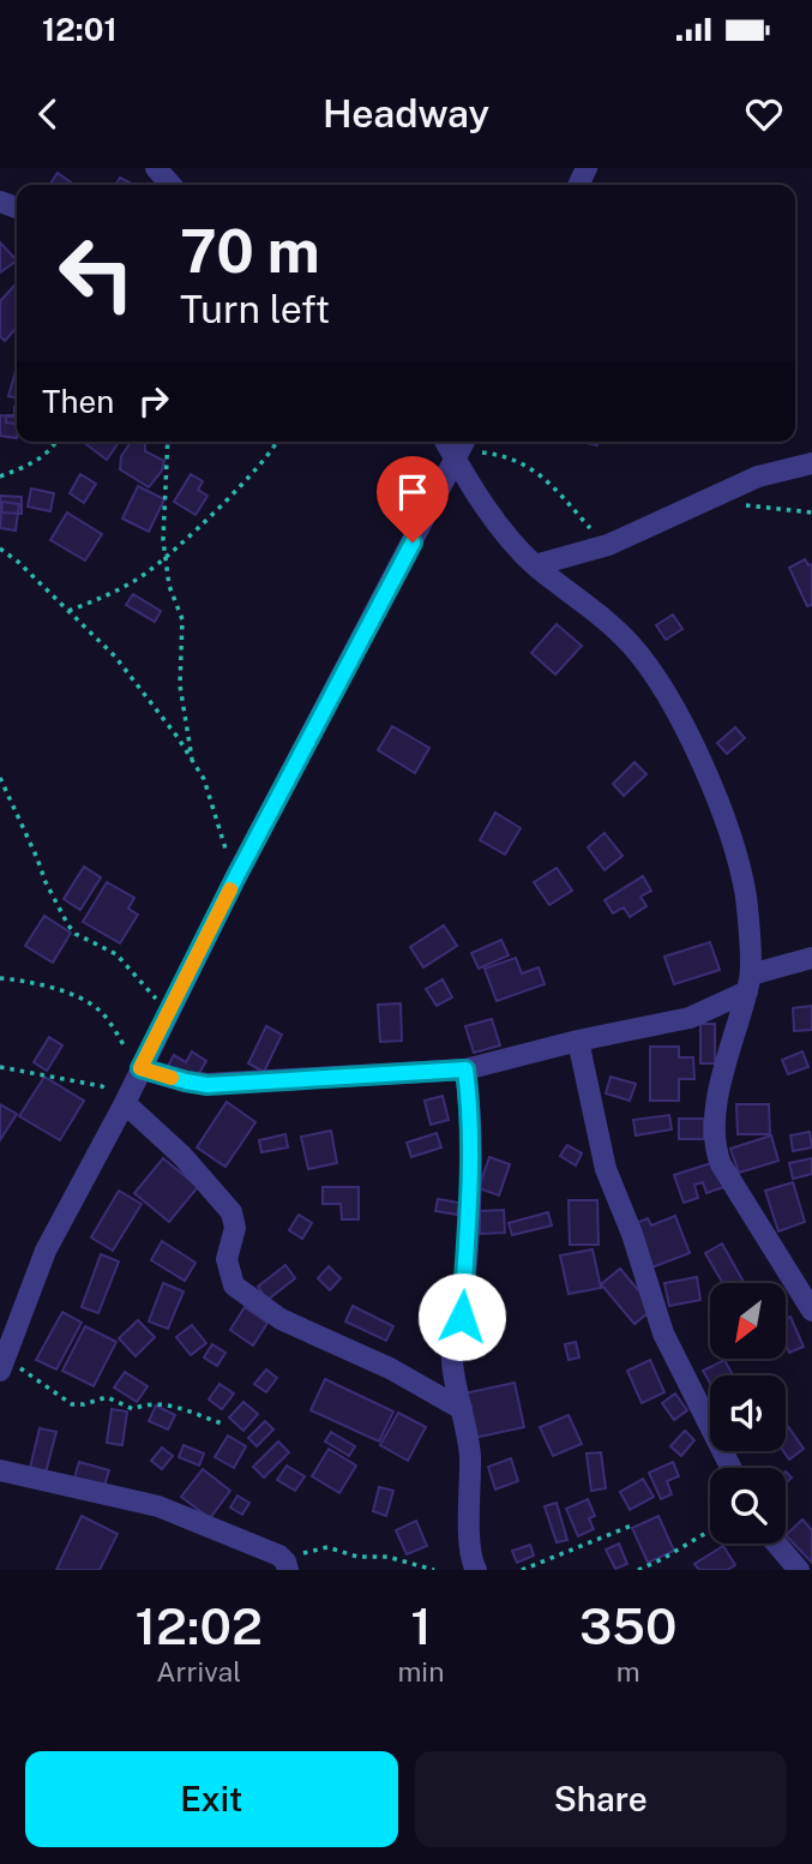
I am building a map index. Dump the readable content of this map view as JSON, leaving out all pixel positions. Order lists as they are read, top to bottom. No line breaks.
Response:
{"north":"bottom left","page":{"status":"12:01","header":"Headway","turn":["70 m","Turn left"],"then":"Then","eta":["12:02","Arrival","1","min","350","m"],"buttons":["Exit","Share"]}}
